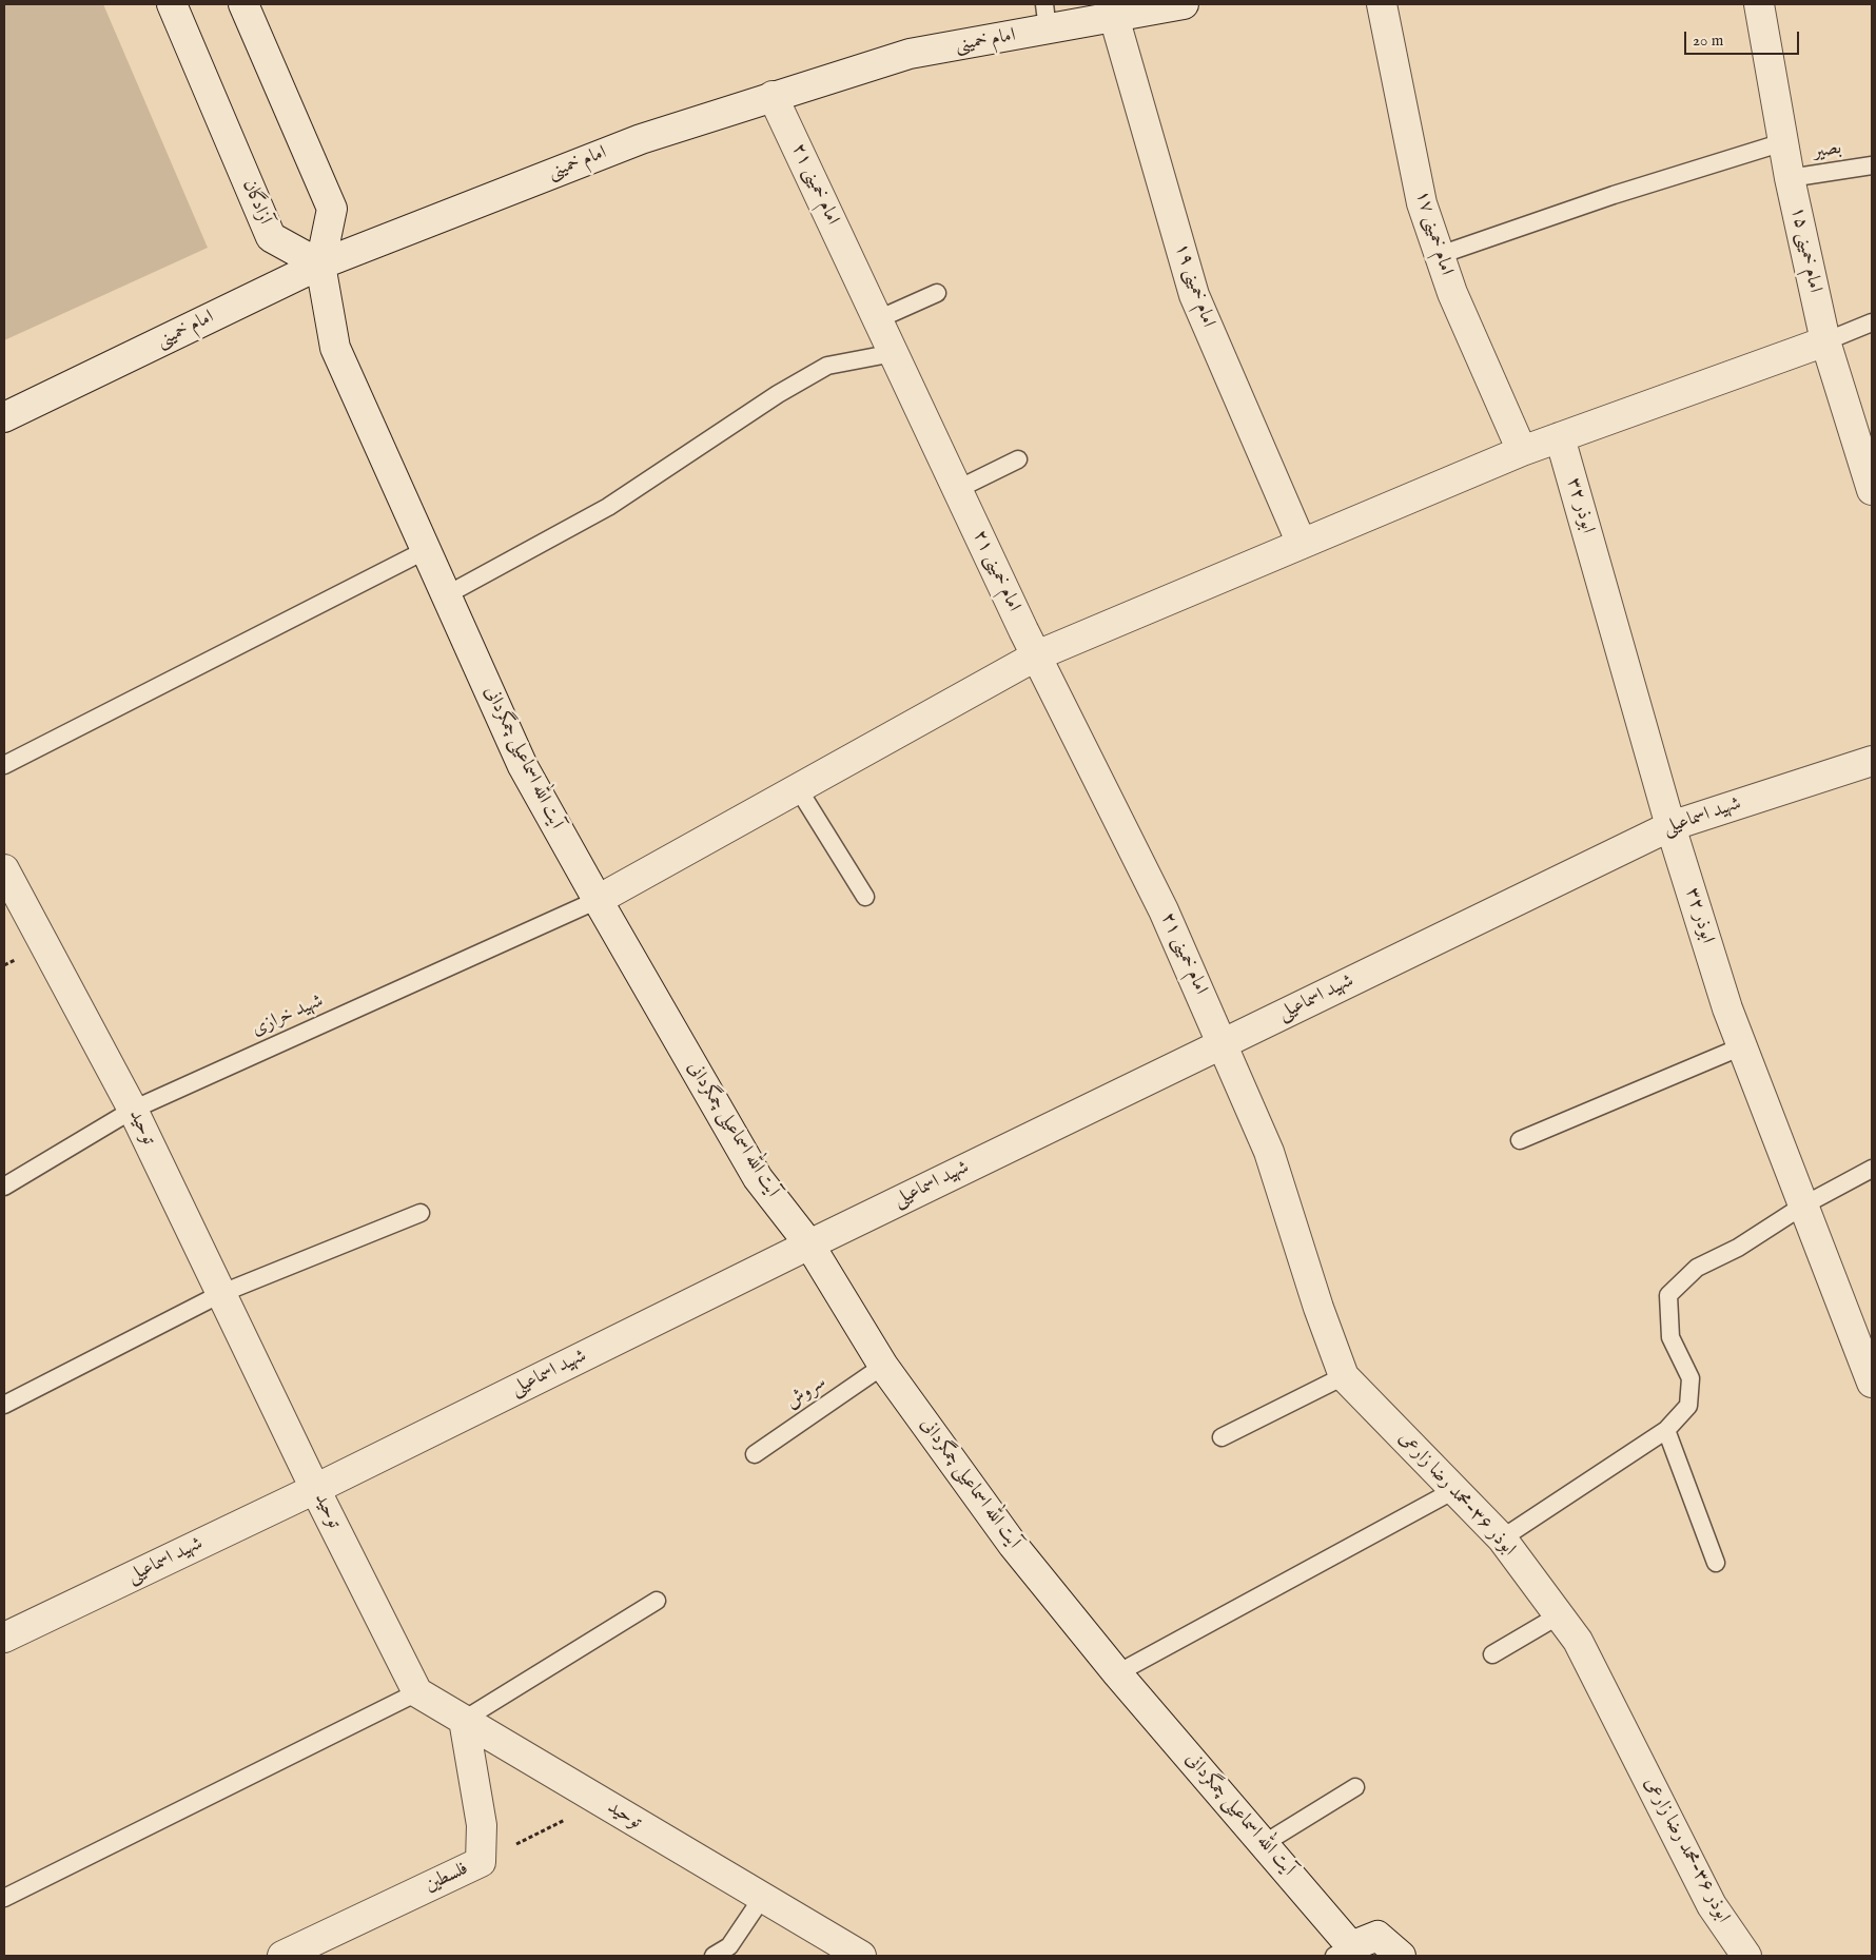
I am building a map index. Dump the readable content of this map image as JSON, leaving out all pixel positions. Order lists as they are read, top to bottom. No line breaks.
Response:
{"streets":{"street":["امام خمینی","امام خمینی ۲۱","آزادگان","امام خمینی ۱۷","امام خمینی ۱۵","امام خمینی ۱۹","ابوذر ۳۲","آیت الله اسماعیلی چمگردانی","شهید اسماعیلی","توحید","ابوذر ۳۶-محمد رضا زارعی","فلسطین"],"lane":["بصیر","شهید خرازی","سروش"]},"crossings":[["امام خمینی","امام خمینی ۲۱"],["امام خمینی","آزادگان"],["امام خمینی","امام خمینی ۱۹"],["امام خمینی","آیت الله اسماعیلی چمگردانی"],["بصیر","امام خمینی ۱۵"],["امام خمینی ۲۱","شهید اسماعیلی"],["امام خمینی ۲۱","ابوذر ۳۶-محمد رضا زارعی"],["آزادگان","آیت الله اسماعیلی چمگردانی"],["ابوذر ۳۲","شهید اسماعیلی"],["آیت الله اسماعیلی چمگردانی","شهید اسماعیلی"],["آیت الله اسماعیلی چمگردانی","شهید خرازی"],["آیت الله اسماعیلی چمگردانی","سروش"],["شهید اسماعیلی","توحید"],["شهید اسماعیلی","ابوذر ۳۶-محمد رضا زارعی"],["شهید خرازی","توحید"],["توحید","فلسطین"]],"scale_bar":"20 m"}
